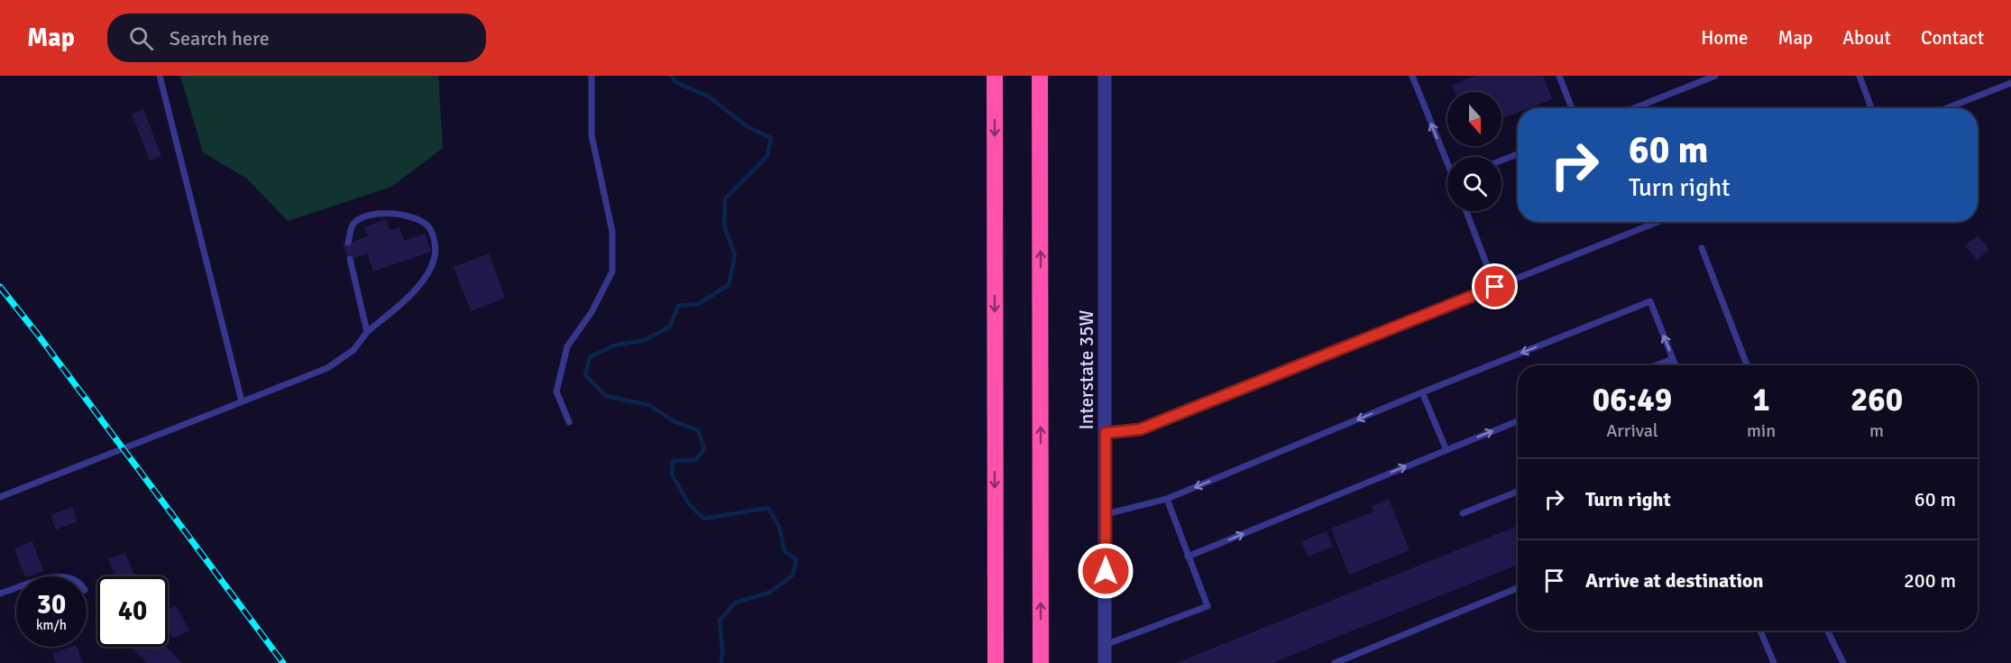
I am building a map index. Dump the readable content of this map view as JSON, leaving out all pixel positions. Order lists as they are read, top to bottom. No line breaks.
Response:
{"streets":{"street":["Interstate 35W"]},"north":"bottom","page":{"header":"Map","search":"Search here","nav":["Home","Map","About","Contact"],"turn":["60 m","Turn right"],"eta":["06:49","Arrival","1","min","260","m"],"list":[{"name":"Turn right","value":"60 m"},{"name":"Arrive at destination","value":"200 m"}],"speed":"30 km/h","limit":"40"}}
